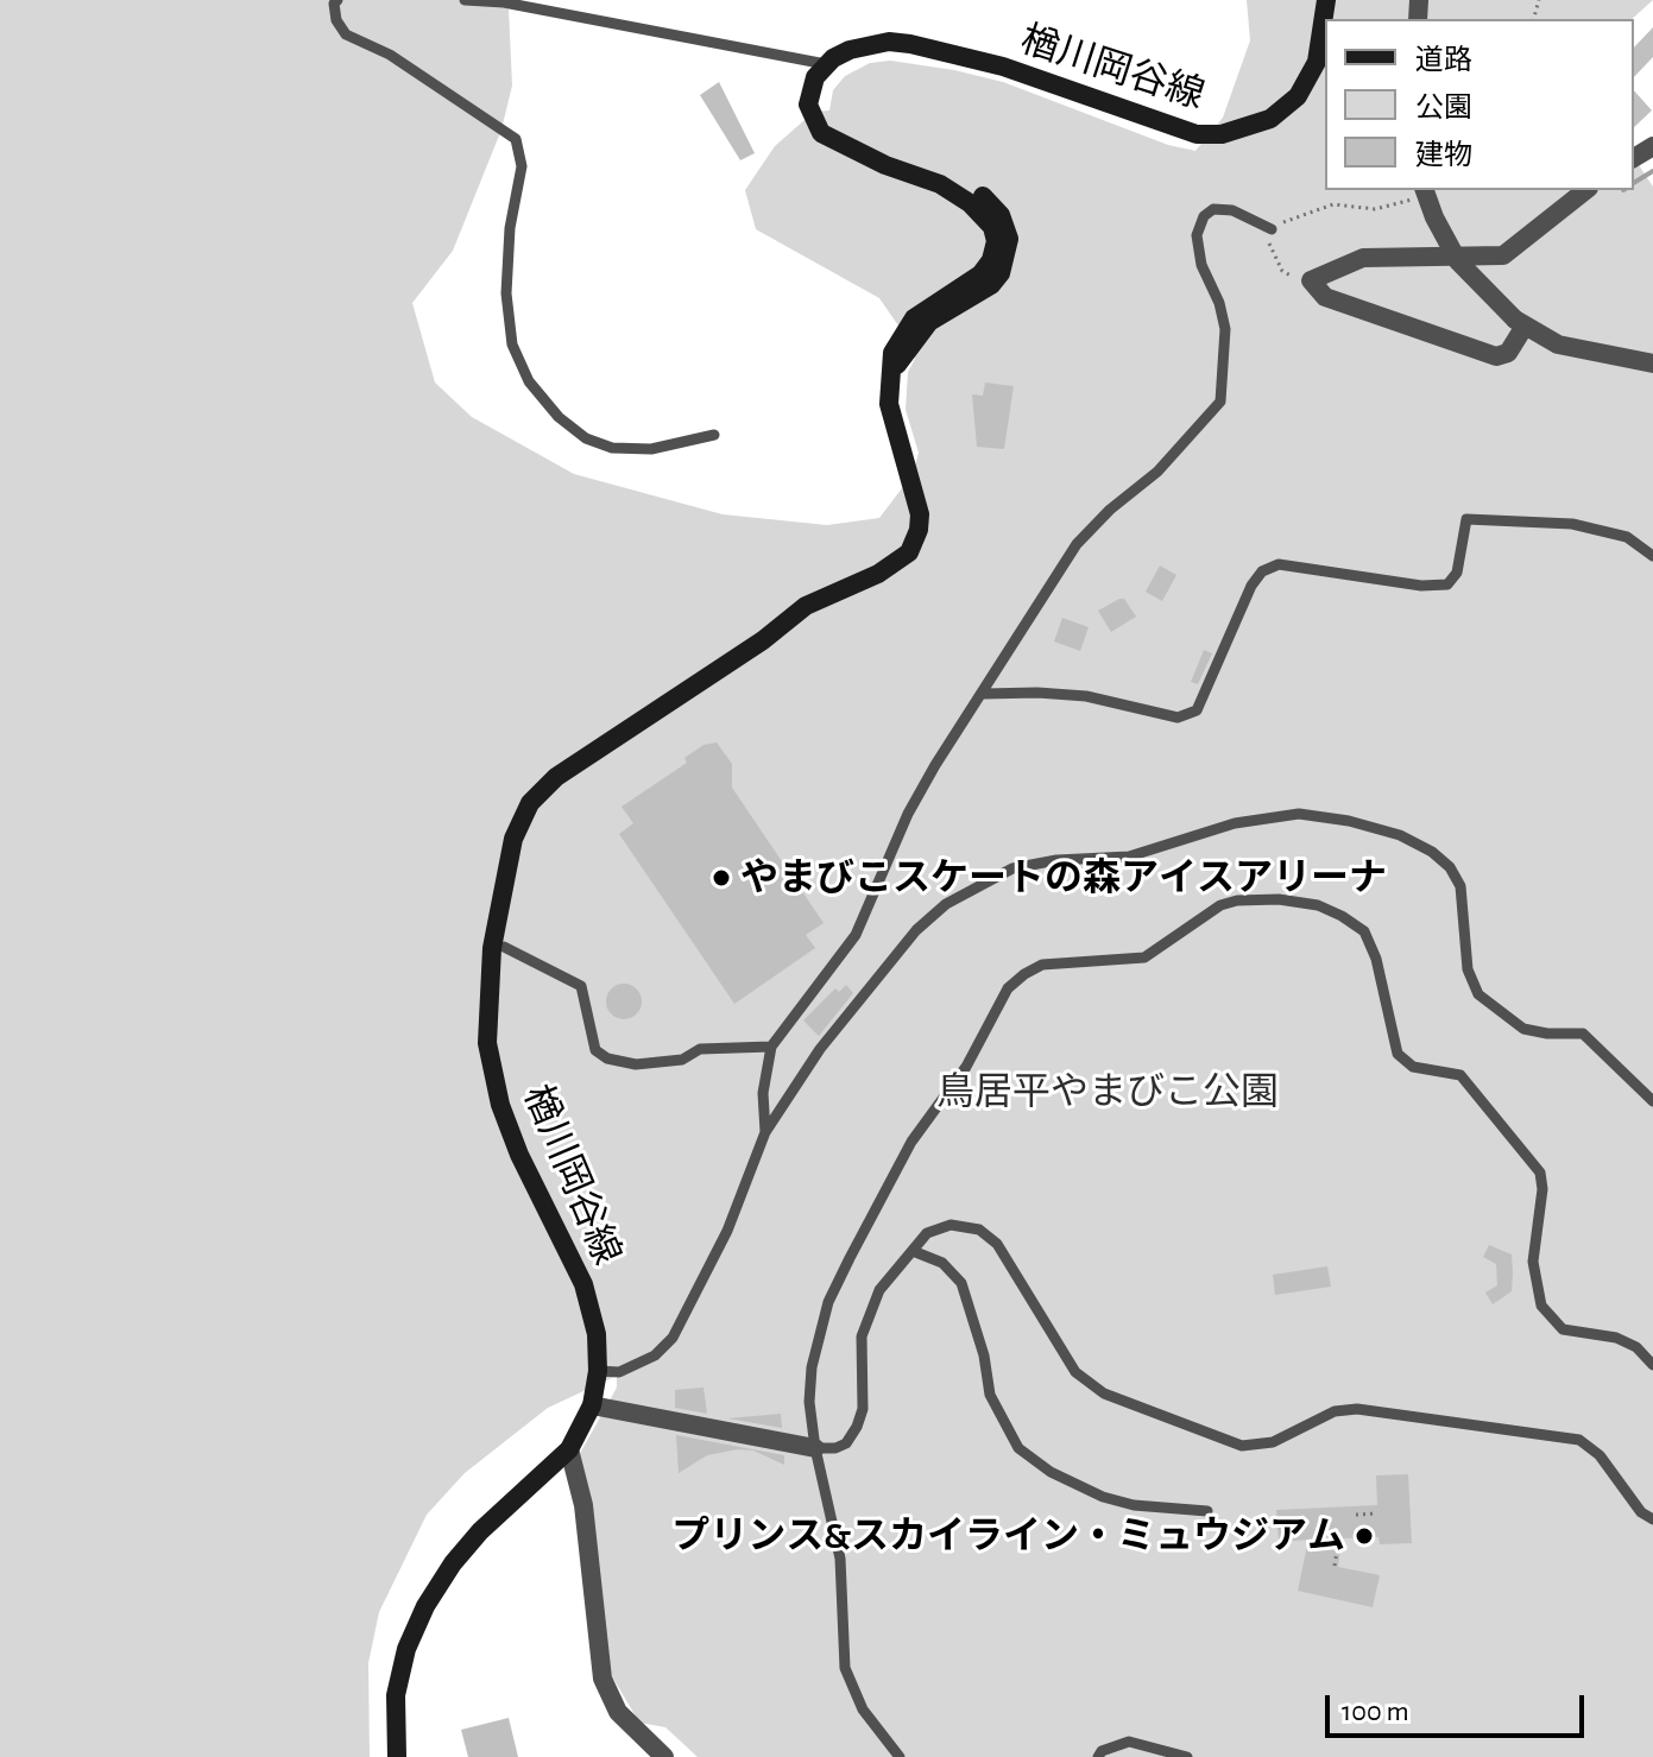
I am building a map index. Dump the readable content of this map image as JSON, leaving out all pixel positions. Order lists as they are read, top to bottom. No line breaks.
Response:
{"streets":{"main road":["楢川岡谷線"]},"parks":["鳥居平やまびこ公園"],"places":["やまびこスケートの森アイスアリーナ","プリンス&スカイライン・ミュウジアム"],"legend":["道路","公園","建物"],"scale_bar":"100 m"}
